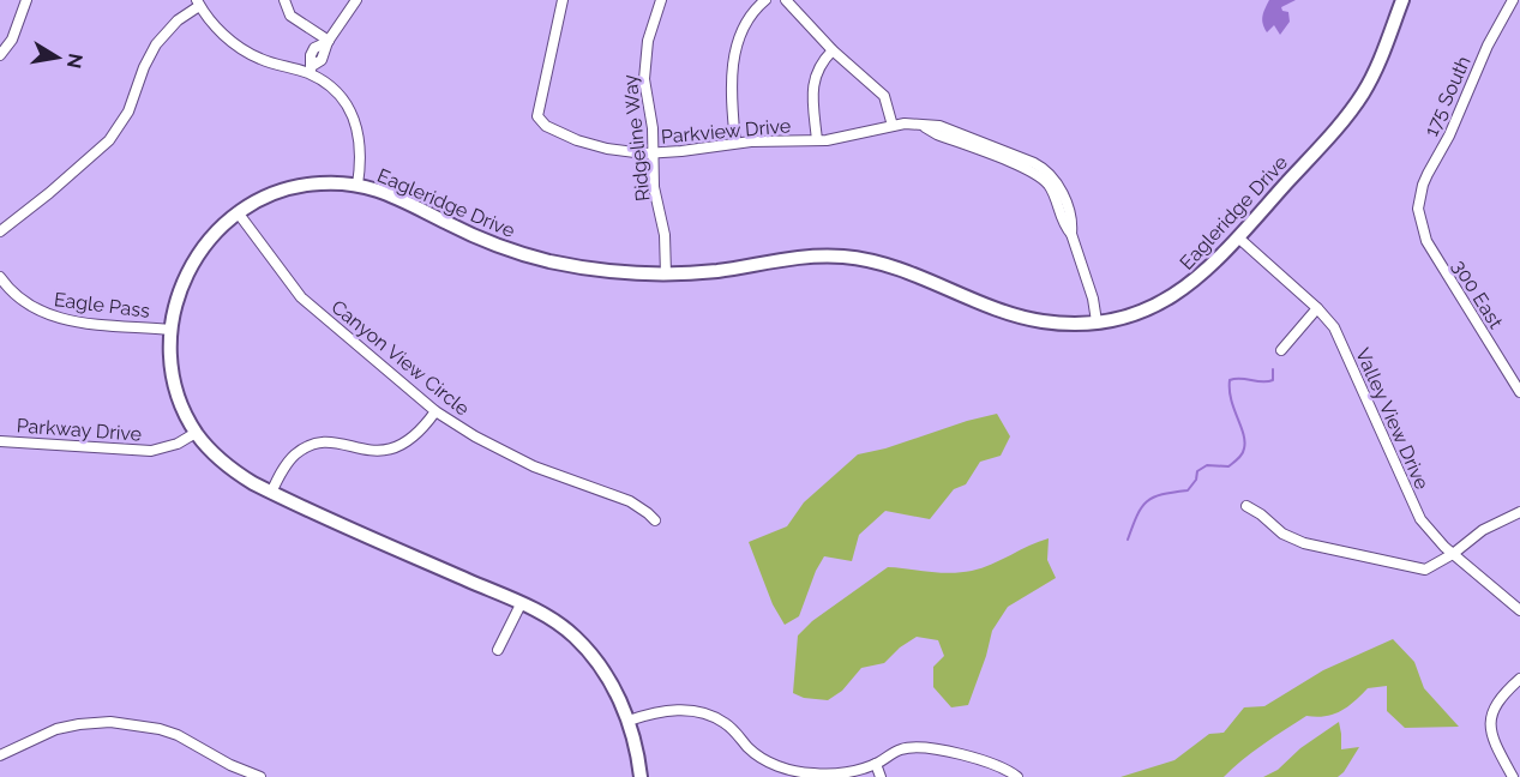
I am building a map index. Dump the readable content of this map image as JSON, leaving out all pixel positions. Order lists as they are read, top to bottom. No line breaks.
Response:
{"streets":{"main road":["Eagleridge Drive"],"street":["175 South","Parkview Drive","Ridgeline Way","300 East","Eagle Pass","Canyon View Circle","Valley View Drive","Parkway Drive"]},"crossings":[["175 South","300 East"],["Parkview Drive","Ridgeline Way"],["Parkview Drive","Eagleridge Drive"],["Ridgeline Way","Eagleridge Drive"],["Eagleridge Drive","Eagle Pass"],["Eagleridge Drive","Canyon View Circle"],["Eagleridge Drive","Valley View Drive"],["Eagleridge Drive","Parkway Drive"]],"north":"right"}
